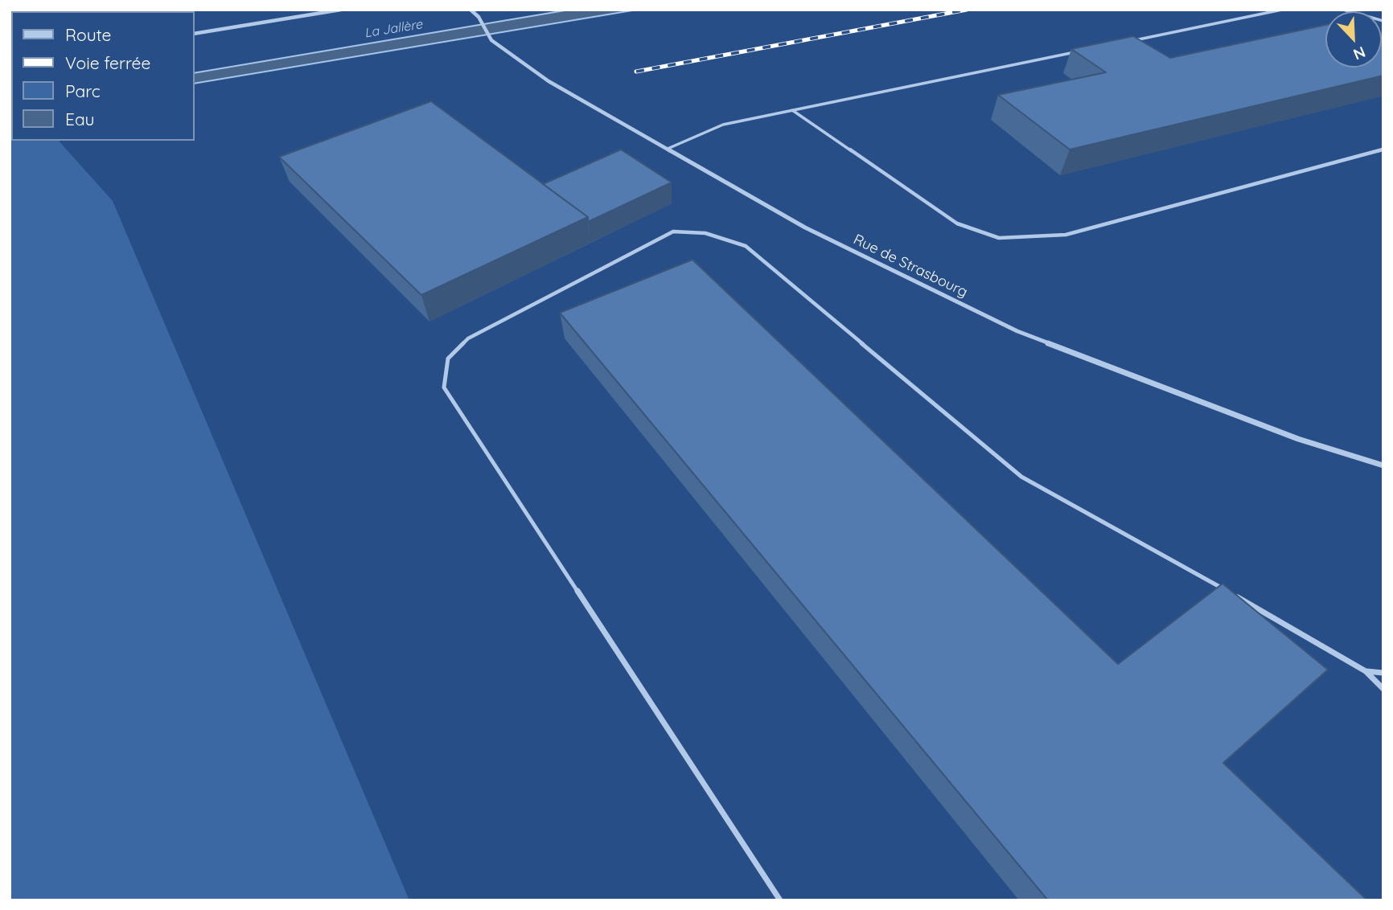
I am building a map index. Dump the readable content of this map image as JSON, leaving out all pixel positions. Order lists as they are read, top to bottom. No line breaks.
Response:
{"streets":{"street":["Rue de Strasbourg"]},"water":["La Jallère"],"legend":["Route","Voie ferrée","Parc","Eau"],"north":"bottom right"}
